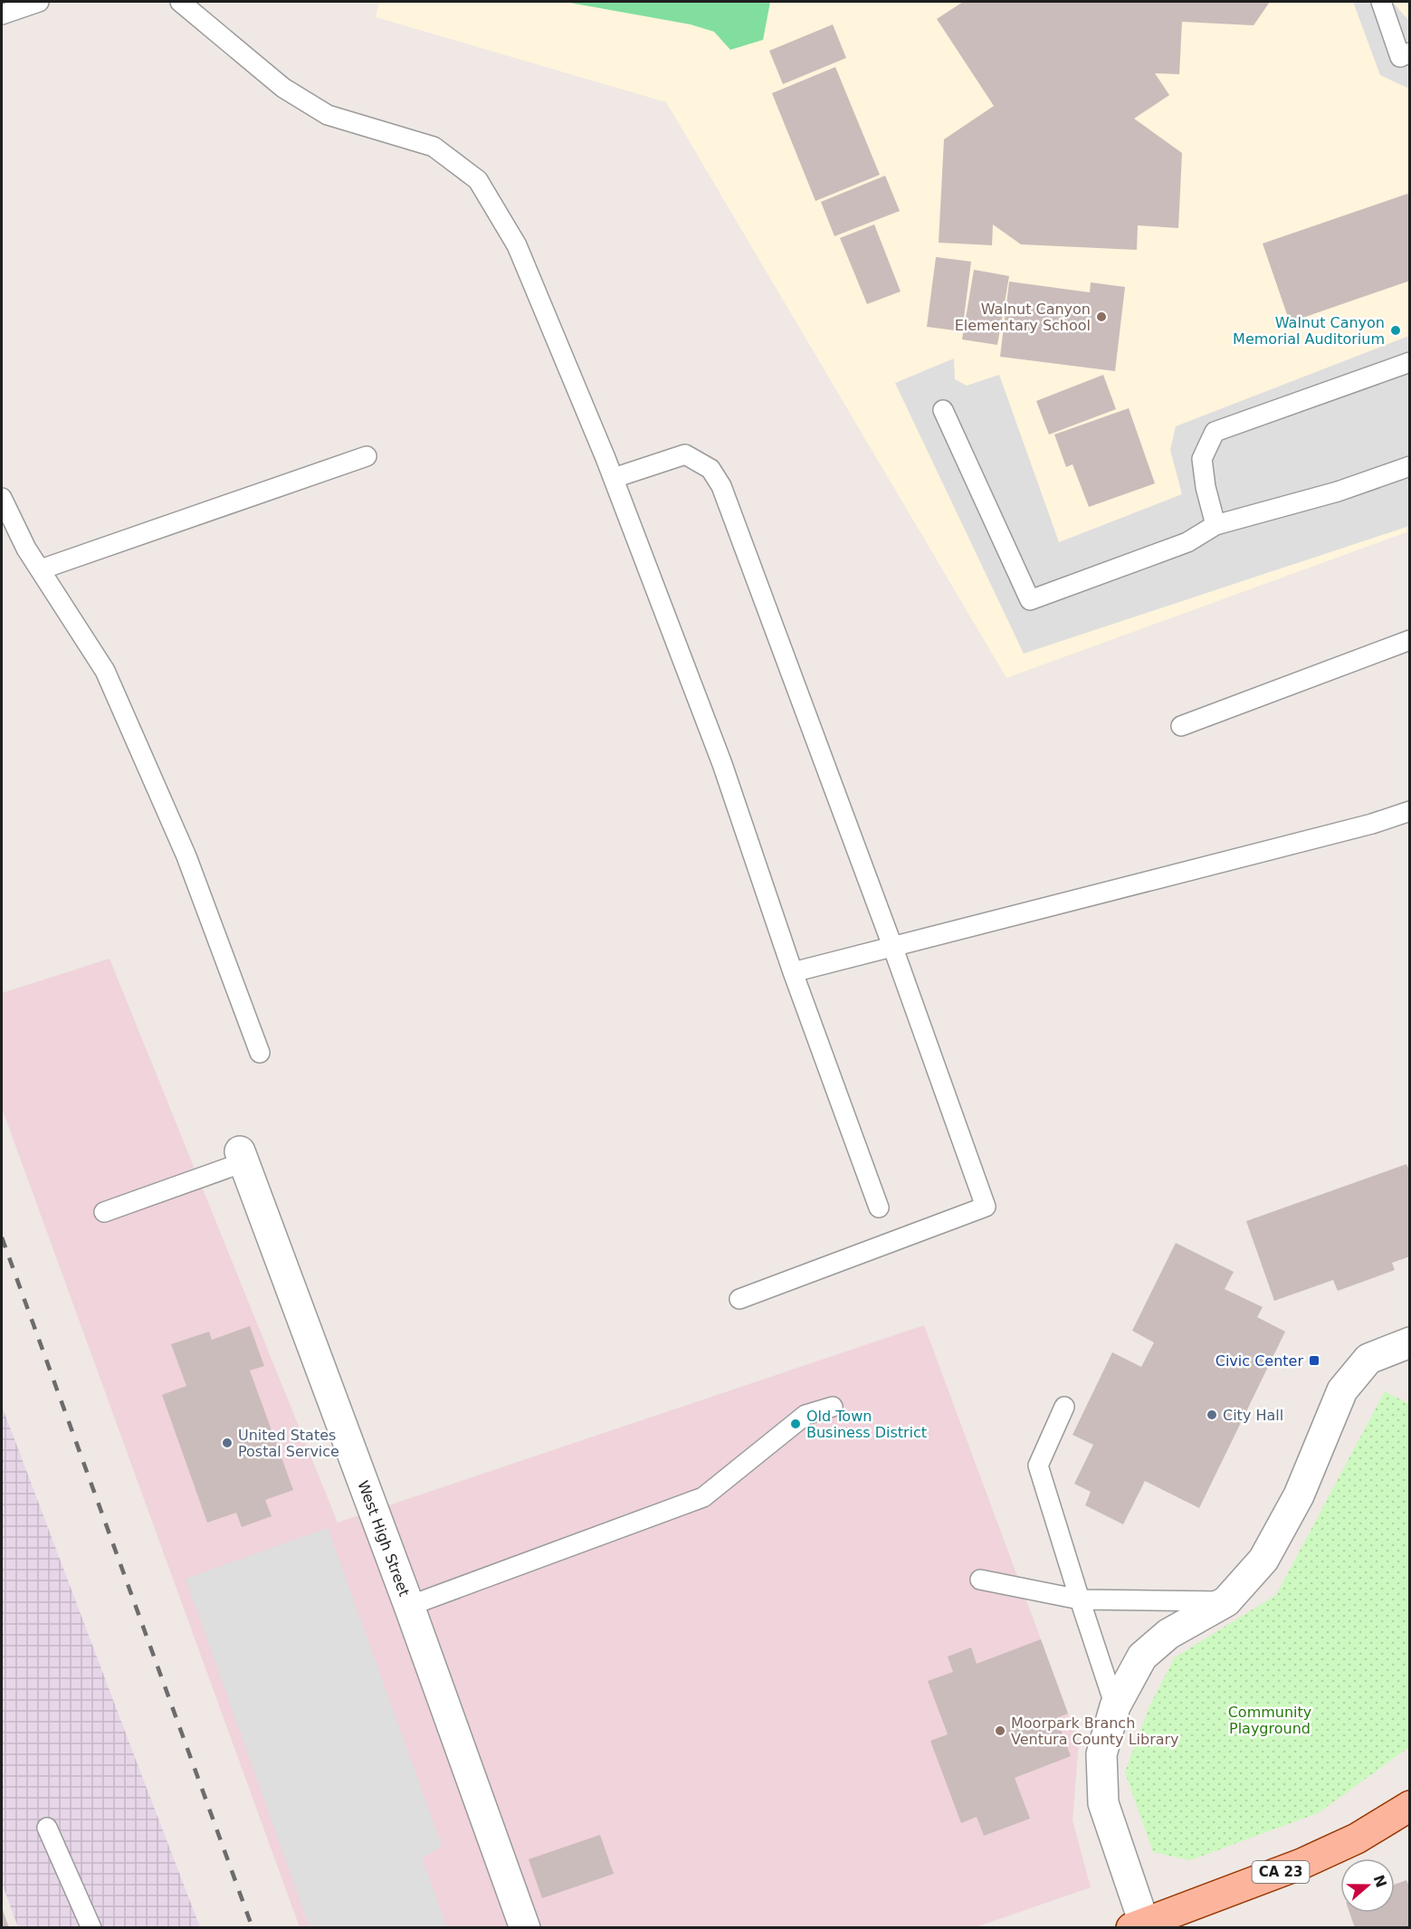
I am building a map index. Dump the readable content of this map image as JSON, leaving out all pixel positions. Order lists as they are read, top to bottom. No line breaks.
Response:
{"streets":{"main road":["CA 23"],"street":["West High Street"]},"parks":["Community Playground"],"places":{"other":["Walnut Canyon Elementary School","Walnut Canyon Memorial Auditorium","City Hall","Old Town Business District","United States Postal Service","Moorpark Branch Ventura County Library"],"transit":["Civic Center"]},"north":"right"}
